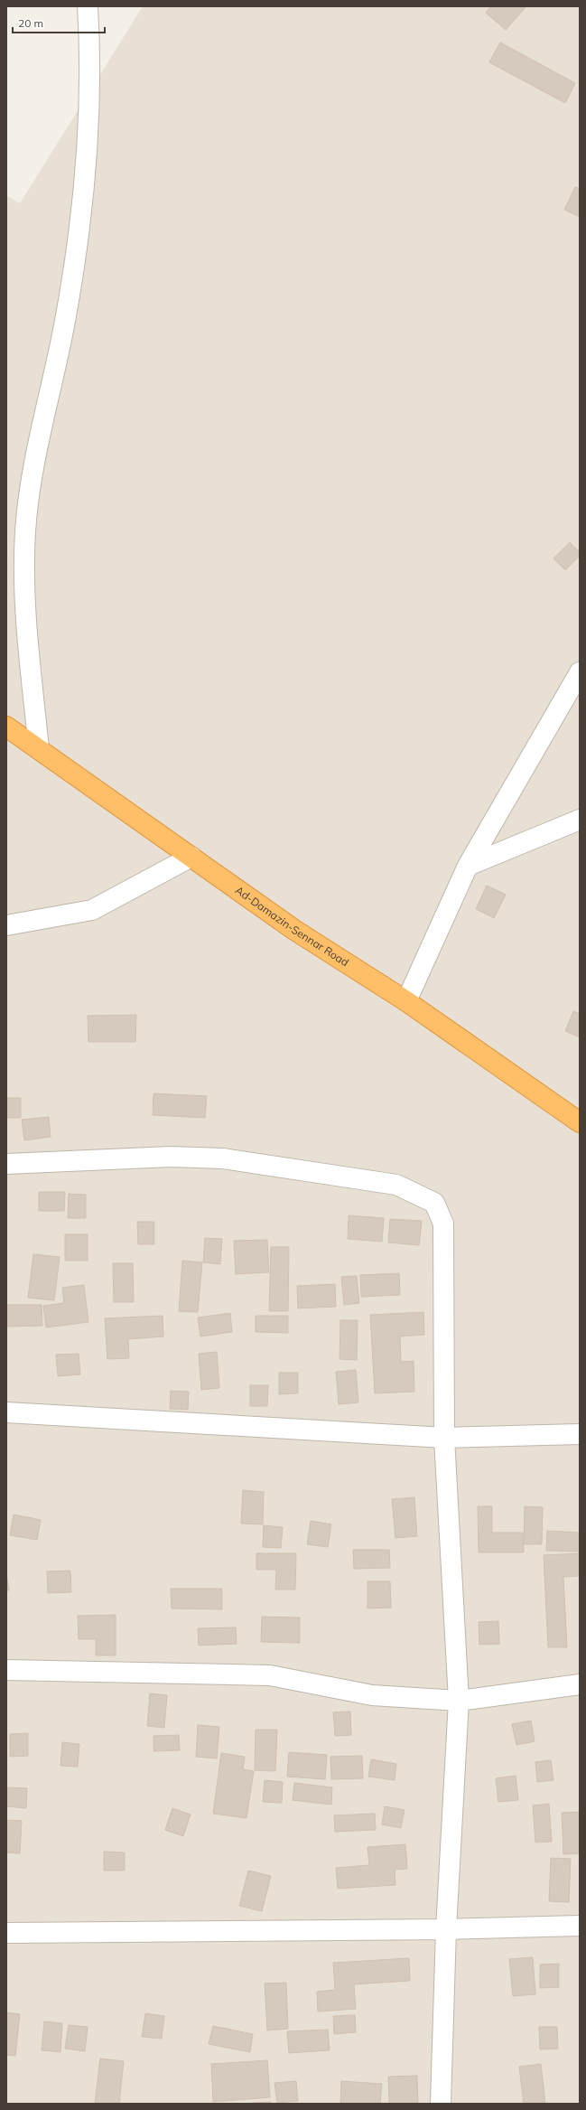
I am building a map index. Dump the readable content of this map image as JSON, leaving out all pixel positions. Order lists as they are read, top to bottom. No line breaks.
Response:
{"streets":{"highway":["Ad-Damazin-Sennar Road"]},"scale_bar":"20 m"}
